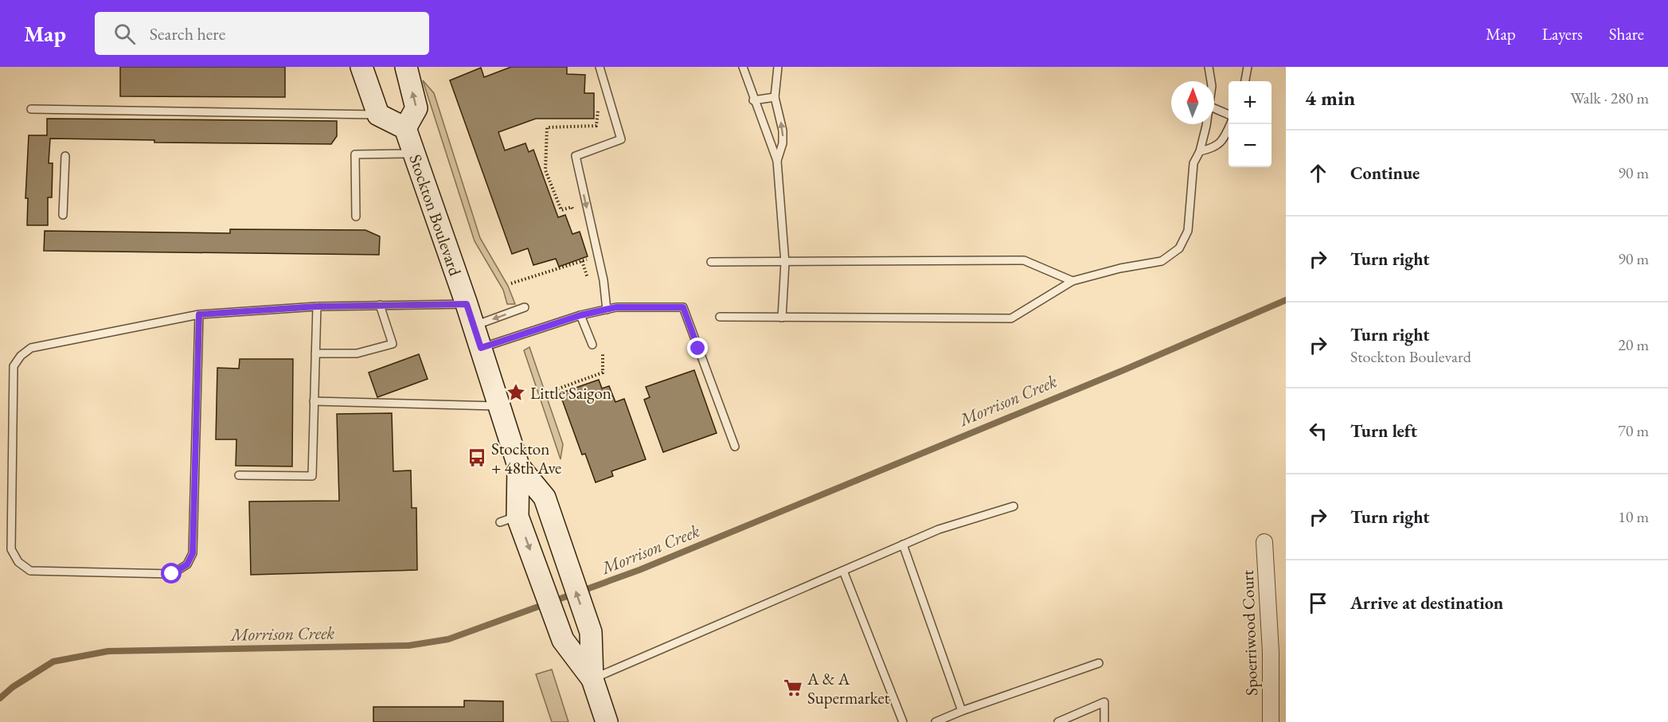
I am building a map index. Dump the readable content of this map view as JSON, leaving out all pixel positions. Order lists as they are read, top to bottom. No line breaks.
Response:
{"streets":{"main road":["Stockton Boulevard"],"street":["Spoerriwood Court"]},"water":["Morrison Creek"],"places":{"place":["Little Saigon"],"bus stop":["Stockton + 48th Ave"],"supermarket":["A & A Supermarket"]},"north":"top","page":{"header":"Map","search":"Search here","nav":["Map","Layers","Share"],"heading":["4 min","Walk · 280 m"],"map_buttons":["+","−"],"list":[["Continue","90 m"],["Turn right","90 m"],["Turn right","Stockton Boulevard","20 m"],["Turn left","70 m"],["Turn right","10 m"],"Arrive at destination"]}}
